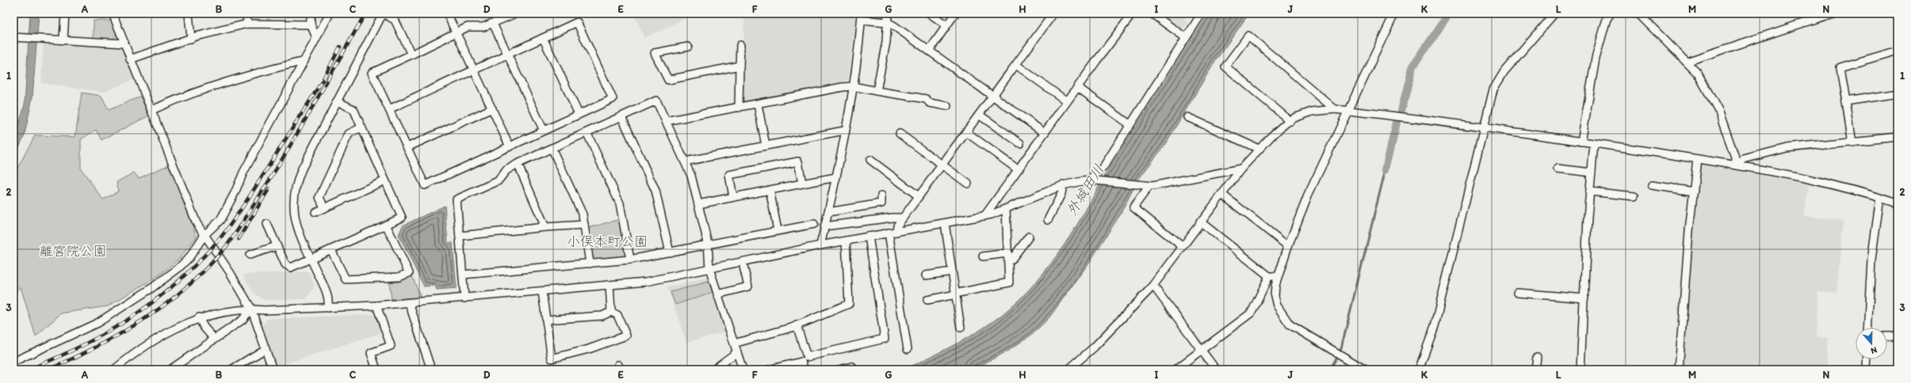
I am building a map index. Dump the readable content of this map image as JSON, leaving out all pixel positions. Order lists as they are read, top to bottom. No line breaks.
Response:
{"water":["外城田川"],"parks":["小俣本町公園","離宮院公園"],"north":"bottom","grid":{"columns":["A","B","C","D","E","F","G","H","I","J","K","L","M","N"],"rows":["1","2","3"]}}
